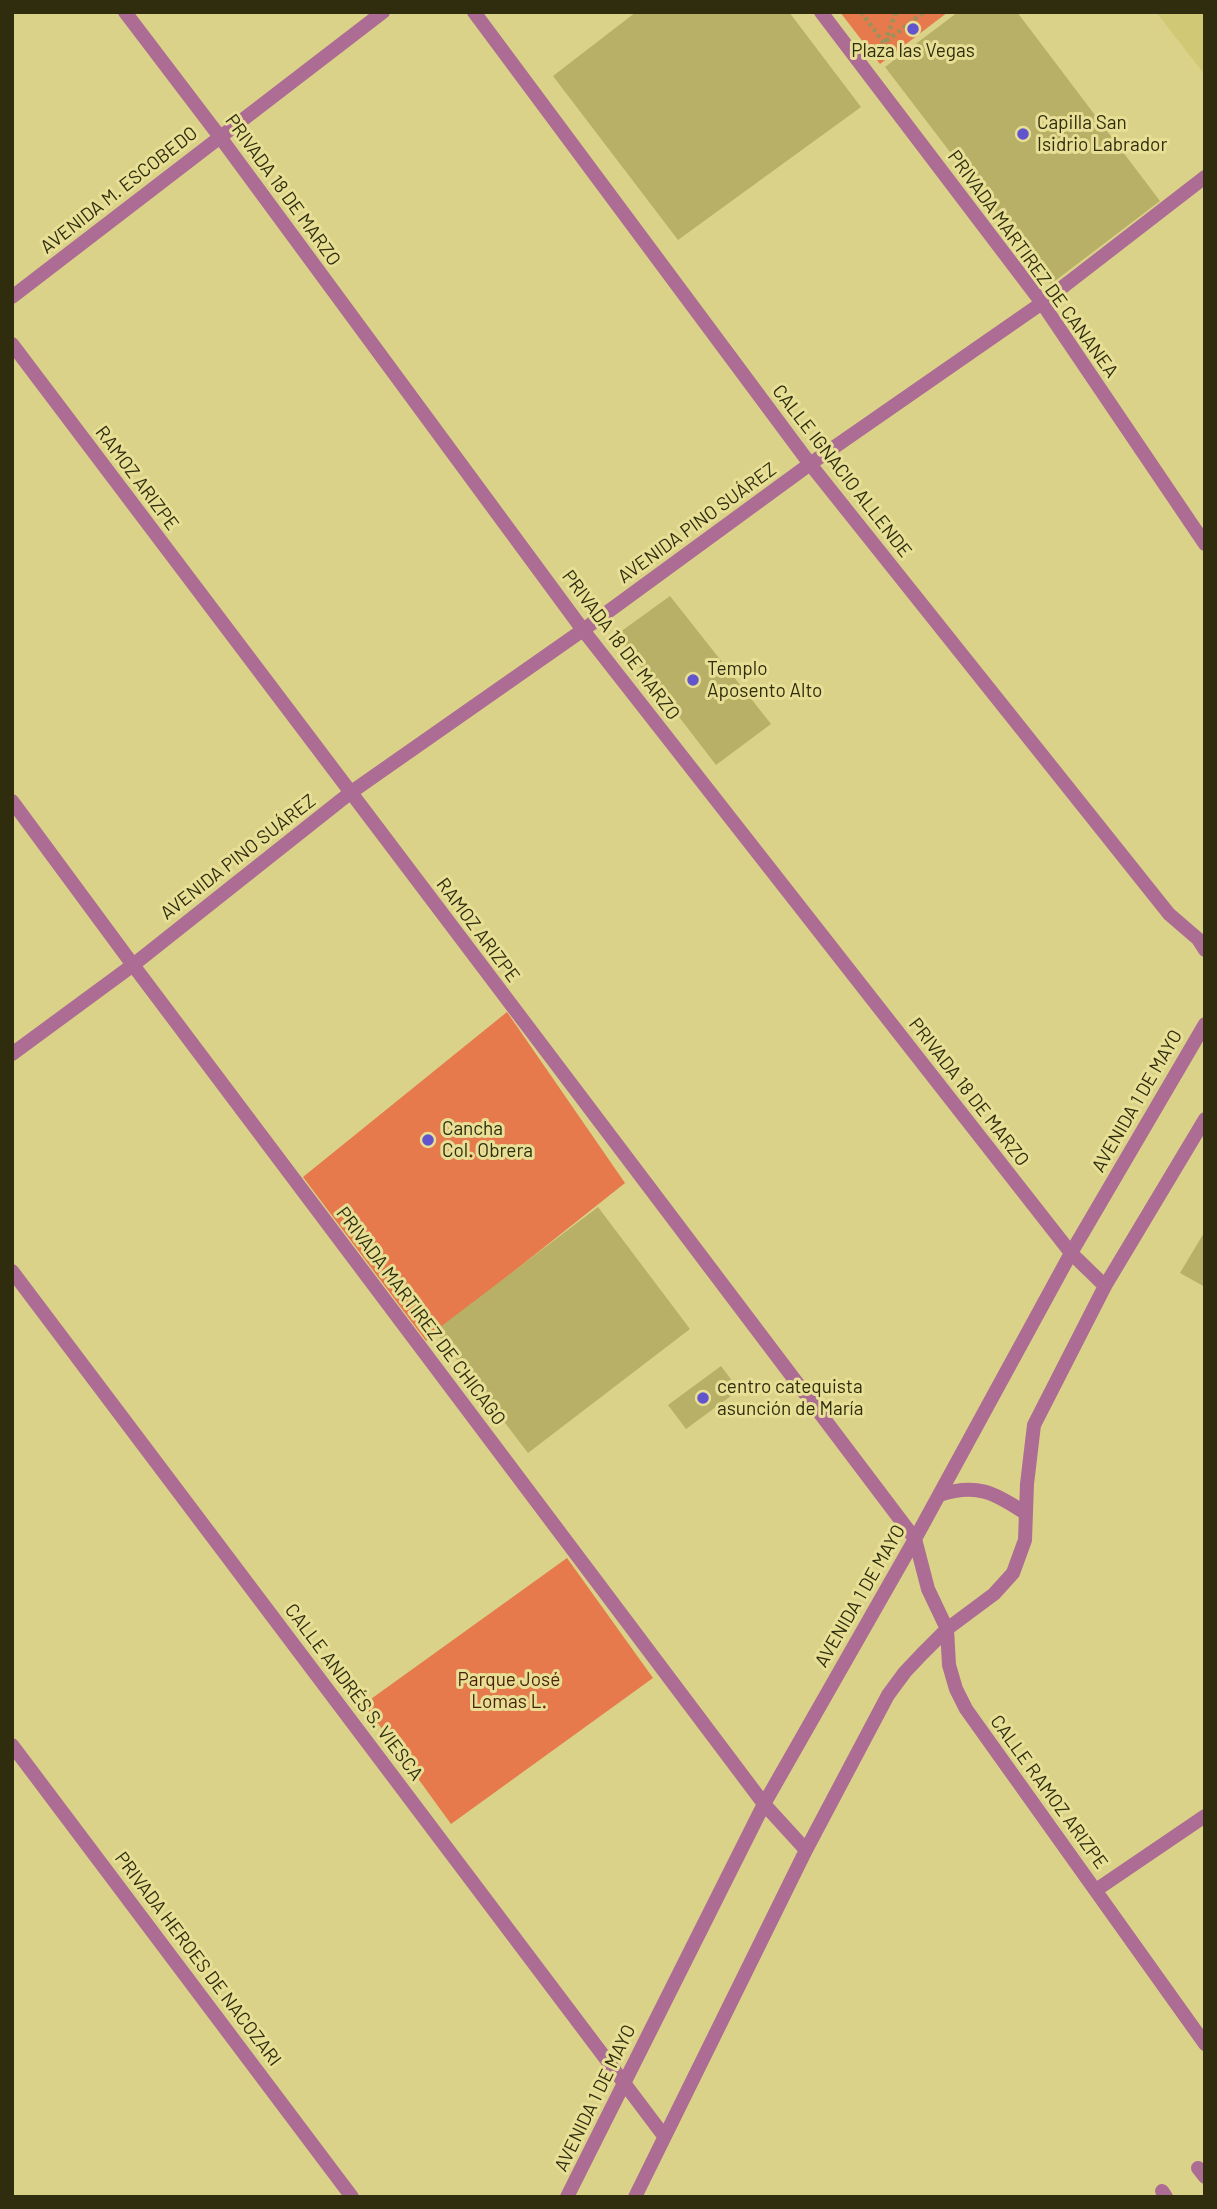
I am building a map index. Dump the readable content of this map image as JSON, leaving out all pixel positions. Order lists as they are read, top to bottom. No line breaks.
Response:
{"streets":{"street":["AVENIDA M. ESCOBEDO","PRIVADA 18 DE MARZO","PRIVADA MARTIREZ DE CANANEA","CALLE IGNACIO ALLENDE","RAMOZ ARIZPE","AVENIDA PINO SUÁREZ","AVENIDA 1 DE MAYO","PRIVADA MARTIREZ DE CHICAGO","CALLE ANDRÉS S. VIESCA","CALLE RAMOZ ARIZPE","PRIVADA HEROES DE NACOZARI"]},"crossings":[["AVENIDA M. ESCOBEDO","PRIVADA 18 DE MARZO"],["PRIVADA 18 DE MARZO","AVENIDA PINO SUÁREZ"],["PRIVADA 18 DE MARZO","AVENIDA 1 DE MAYO"],["PRIVADA MARTIREZ DE CANANEA","AVENIDA PINO SUÁREZ"],["CALLE IGNACIO ALLENDE","AVENIDA PINO SUÁREZ"],["RAMOZ ARIZPE","AVENIDA PINO SUÁREZ"],["RAMOZ ARIZPE","AVENIDA 1 DE MAYO"],["RAMOZ ARIZPE","CALLE RAMOZ ARIZPE"],["AVENIDA PINO SUÁREZ","PRIVADA MARTIREZ DE CHICAGO"],["AVENIDA 1 DE MAYO","PRIVADA MARTIREZ DE CHICAGO"],["AVENIDA 1 DE MAYO","CALLE ANDRÉS S. VIESCA"],["AVENIDA 1 DE MAYO","CALLE RAMOZ ARIZPE"]],"parks":["Parque José Lomas L."],"places":["Plaza las Vegas","Capilla San Isidrio Labrador","Templo Aposento Alto","Cancha Col. Obrera","centro catequista asunción de María"]}
